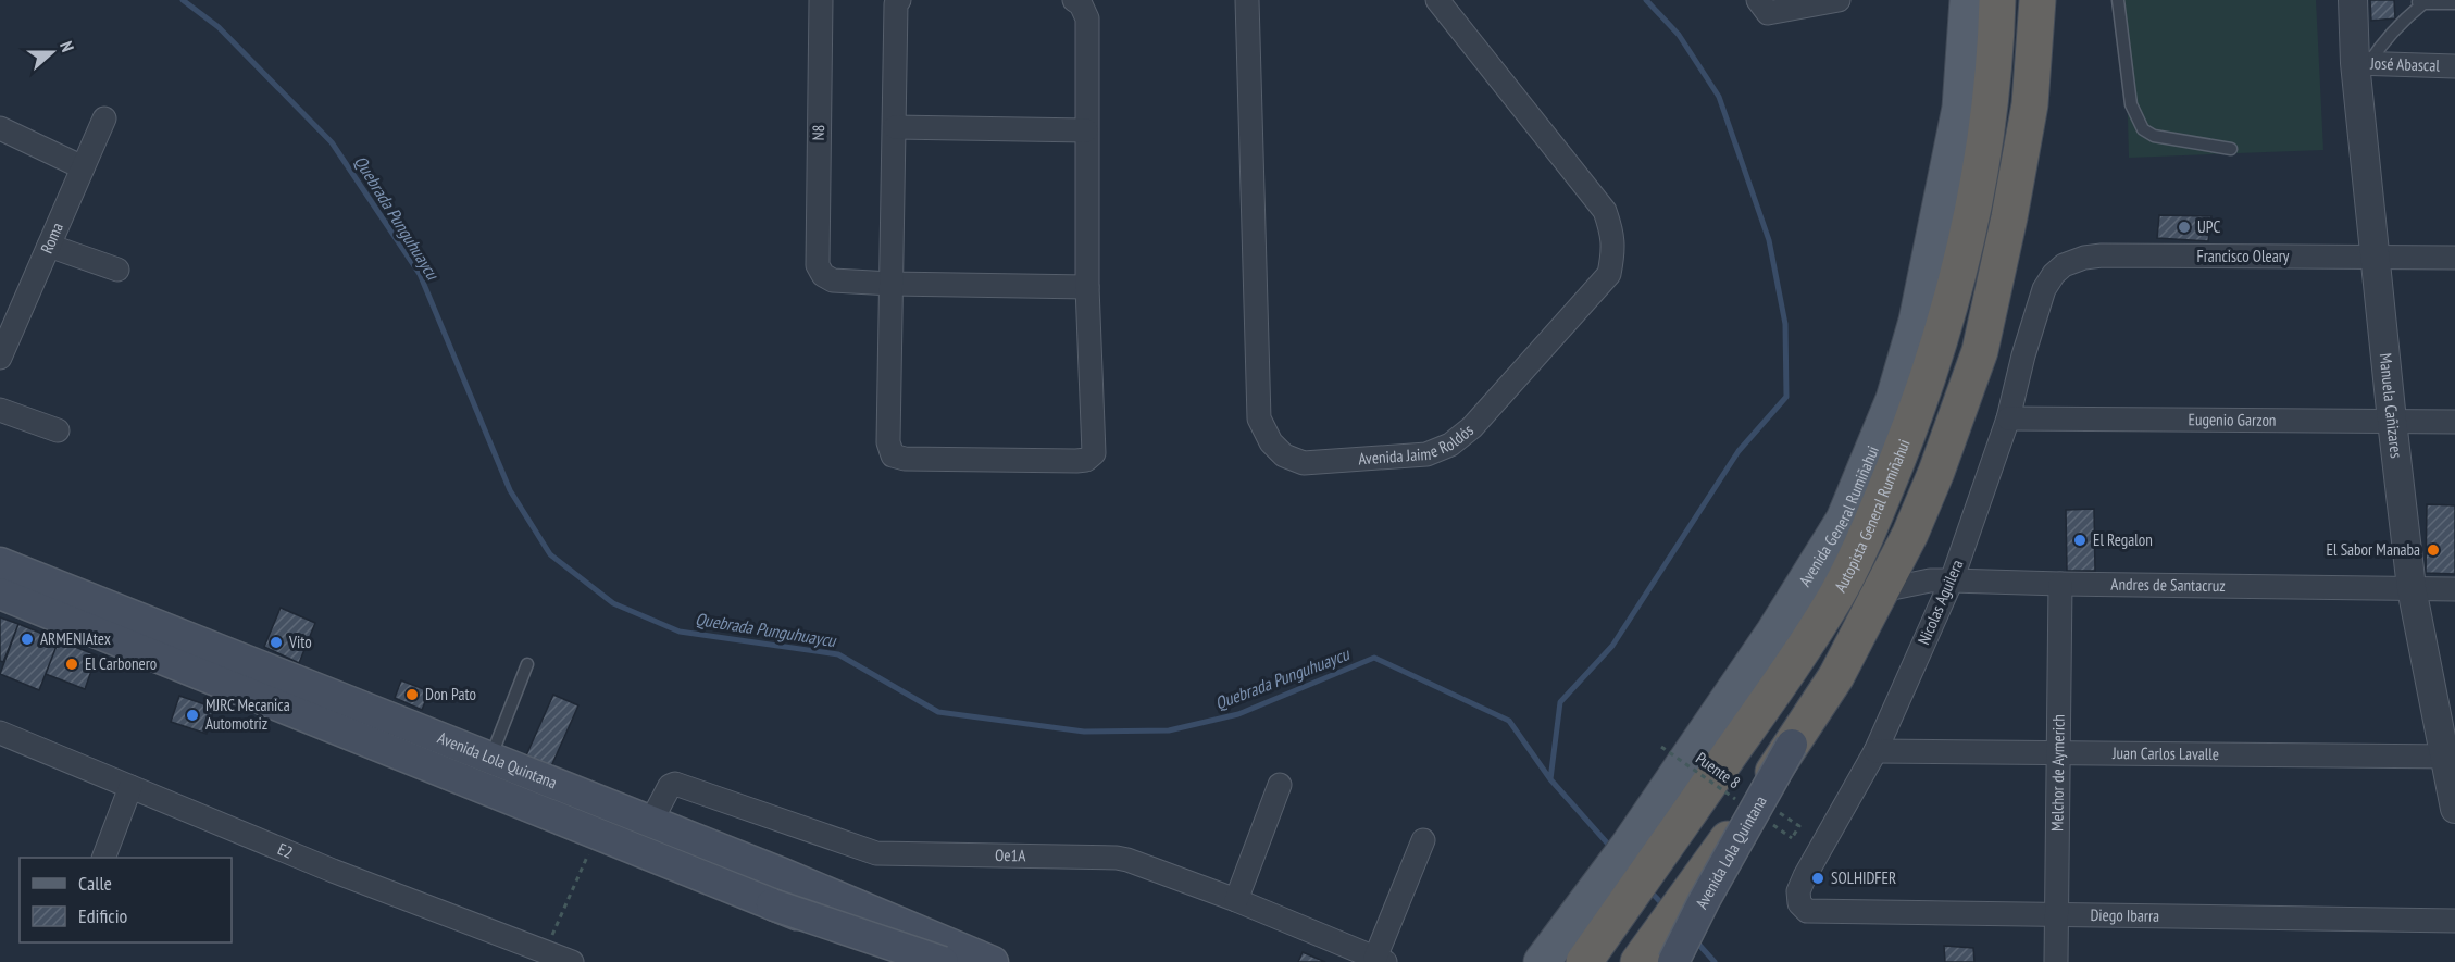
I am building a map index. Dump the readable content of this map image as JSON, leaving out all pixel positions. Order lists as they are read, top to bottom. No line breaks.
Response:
{"streets":{"highway":["Autopista General Rumiñahui"],"main road":["Avenida General Rumiñahui","Avenida Lola Quintana"],"street":["José Abascal","N8","Roma","Francisco Oleary","Manuela Cañizares","Eugenio Garzon","Avenida Jaime Roldós","Andres de Santacruz","Nicolas Aguilera","Juan Carlos Lavalle","Melchor de Aymerich","E2","Oe1A","Diego Ibarra"],"path":["Puente 8"]},"crossings":[["José Abascal","Manuela Cañizares"],["Francisco Oleary","Manuela Cañizares"],["Francisco Oleary","Nicolas Aguilera"],["Manuela Cañizares","Eugenio Garzon"],["Manuela Cañizares","Andres de Santacruz"],["Manuela Cañizares","Juan Carlos Lavalle"],["Eugenio Garzon","Nicolas Aguilera"],["Autopista General Rumiñahui","Avenida General Rumiñahui"],["Andres de Santacruz","Nicolas Aguilera"],["Andres de Santacruz","Melchor de Aymerich"],["Nicolas Aguilera","Juan Carlos Lavalle"],["Nicolas Aguilera","Diego Ibarra"],["Juan Carlos Lavalle","Melchor de Aymerich"],["Avenida Lola Quintana","Oe1A"],["Melchor de Aymerich","Diego Ibarra"]],"water":["Quebrada Punguhuaycu"],"places":["UPC","El Regalon","El Sabor Manaba","ARMENIAtex","Vito","El Carbonero","Don Pato","MJRC Mecanica Automotriz","SOLHIDFER"],"legend":["Calle","Edificio"],"north":"right"}
